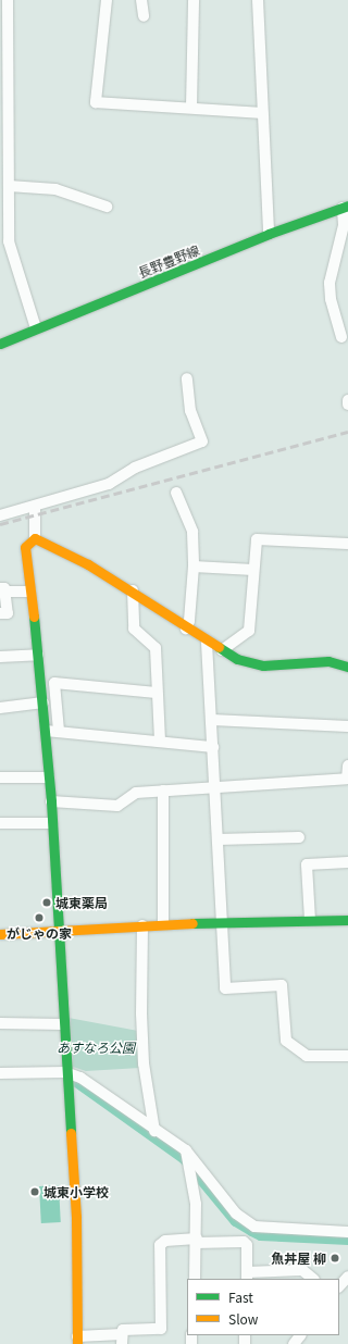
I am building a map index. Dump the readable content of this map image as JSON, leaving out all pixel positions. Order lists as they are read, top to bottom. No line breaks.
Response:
{"streets":{"street":["長野豊野線"]},"parks":["あすなろ公園"],"places":["城東薬局","がじゃの家","城東小学校","魚丼屋 柳"],"legend":["Fast","Slow"]}
